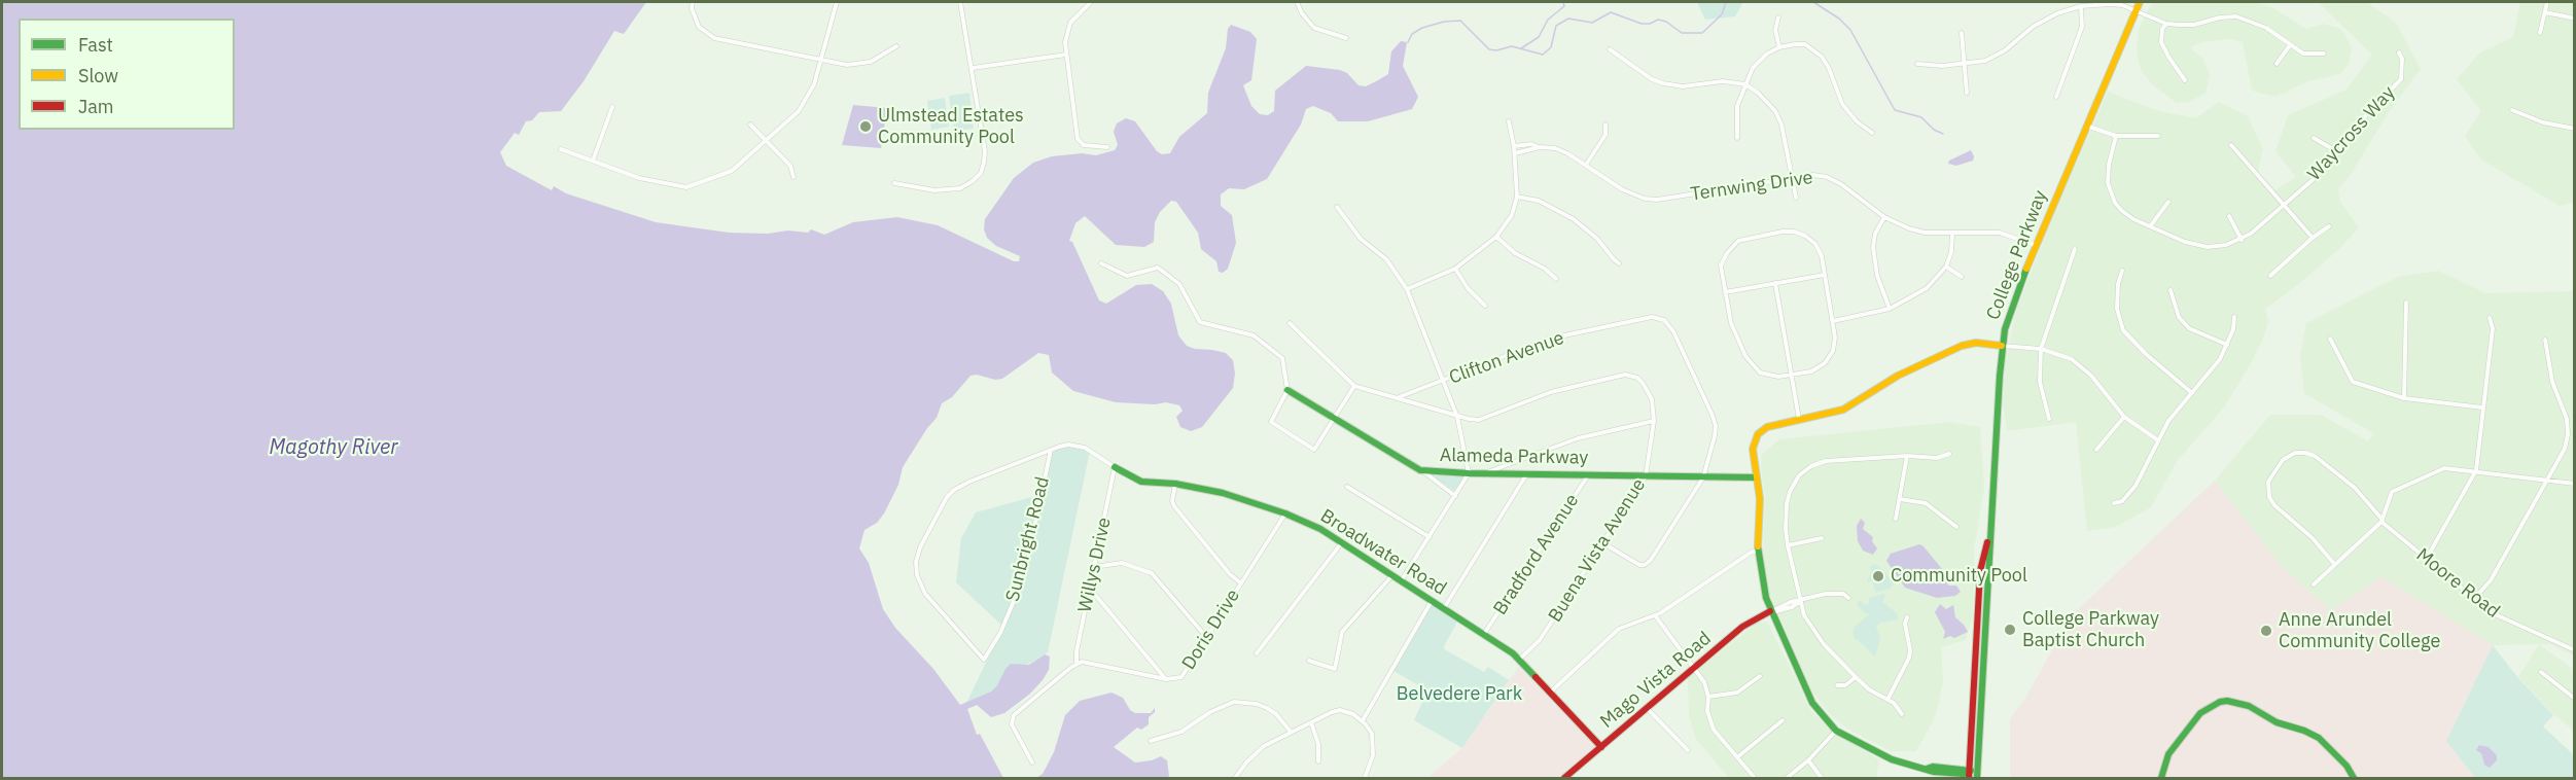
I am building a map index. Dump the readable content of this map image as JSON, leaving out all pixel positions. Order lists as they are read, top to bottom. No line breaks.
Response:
{"streets":{"street":["Waycross Way","Ternwing Drive","College Parkway","Clifton Avenue","Alameda Parkway","Sunbright Road","Buena Vista Avenue","Broadwater Road","Bradford Avenue","Willys Drive","Moore Road","Doris Drive","Mago Vista Road"]},"crossings":[["Ternwing Drive","College Parkway"],["Clifton Avenue","Alameda Parkway"],["Clifton Avenue","Buena Vista Avenue"],["Alameda Parkway","Buena Vista Avenue"],["Alameda Parkway","Bradford Avenue"],["Sunbright Road","Broadwater Road"],["Buena Vista Avenue","Broadwater Road"],["Broadwater Road","Bradford Avenue"],["Broadwater Road","Willys Drive"],["Broadwater Road","Doris Drive"],["Broadwater Road","Mago Vista Road"],["Willys Drive","Doris Drive"]],"water":["Magothy River"],"parks":["Belvedere Park"],"places":["Ulmstead Estates Community Pool","Community Pool","College Parkway Baptist Church","Anne Arundel Community College"],"legend":["Fast","Slow","Jam"]}
